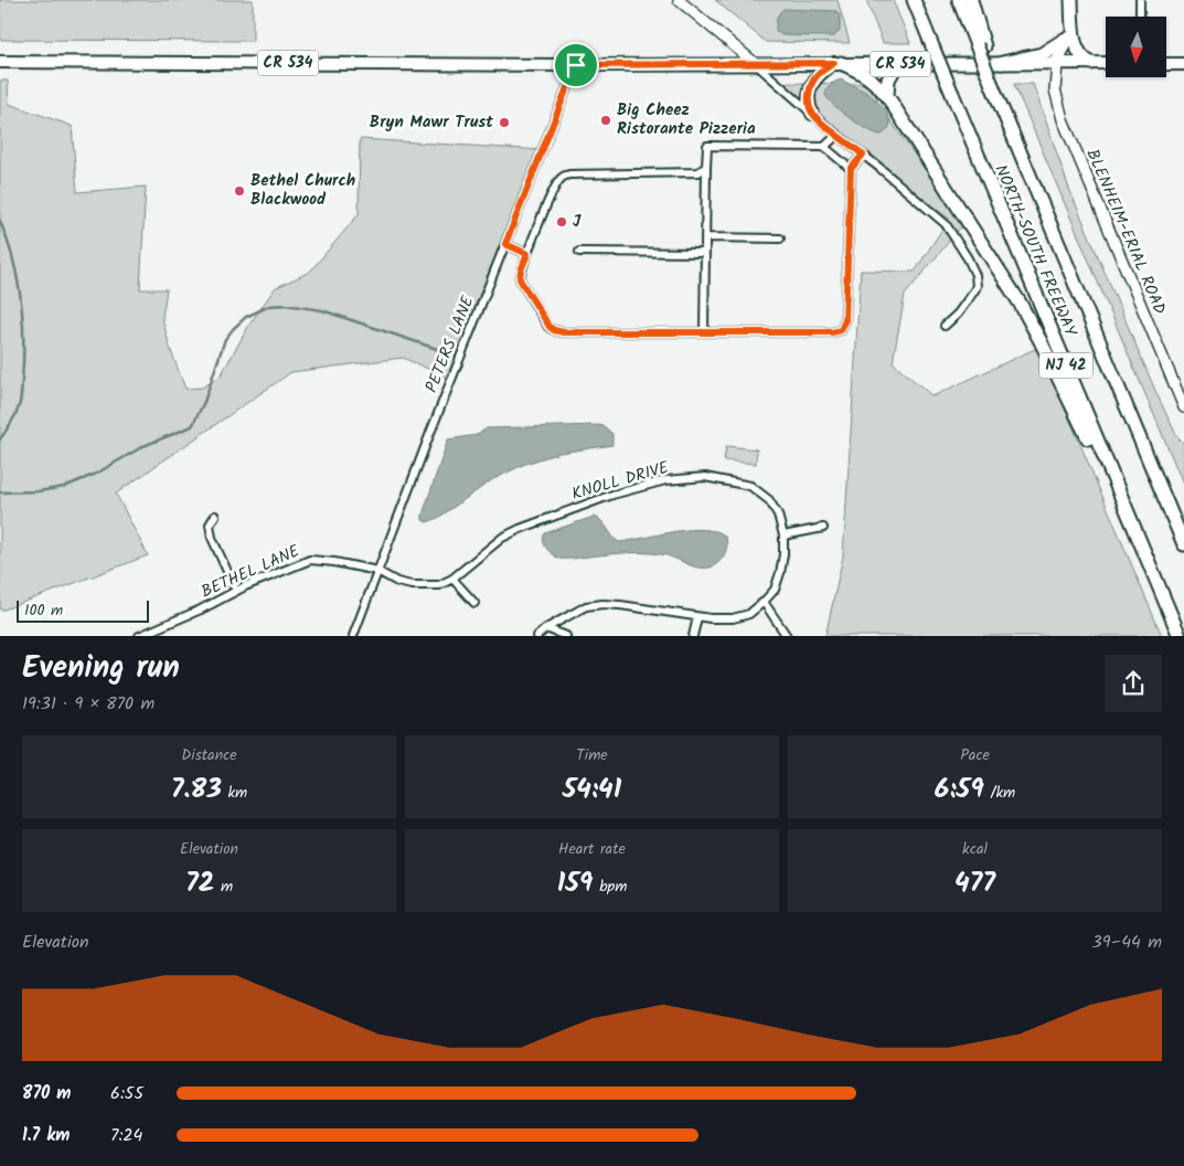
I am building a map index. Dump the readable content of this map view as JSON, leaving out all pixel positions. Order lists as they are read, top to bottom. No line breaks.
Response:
{"streets":{"highway":["NORTH-SOUTH FREEWAY","NJ 42"],"main road":["CR 534","BLENHEIM-ERIAL ROAD"],"street":["PETERS LANE","KNOLL DRIVE","BETHEL LANE"]},"crossings":[["CR 534","BLENHEIM-ERIAL ROAD"],["CR 534","PETERS LANE"],["PETERS LANE","KNOLL DRIVE"],["PETERS LANE","BETHEL LANE"],["KNOLL DRIVE","BETHEL LANE"]],"places":["Big Cheez Ristorante Pizzeria","Bryn Mawr Trust","Bethel Church Blackwood","J"],"scale_bar":"100 m","north":"bottom","page":{"scale":"100 m","heading":["Evening run","19:31 · 9 × 870 m"],"stats":[["Distance","7.83 km"],["Time","54:41"],["Pace","6:59 /km"],["Elevation","72 m"],["Heart rate","159 bpm"],["kcal","477"]],"chart":["Elevation","39–44 m"],"list":[{"name":"870 m","note":"6:55"},{"name":"1.7 km","note":"7:24"}]}}
